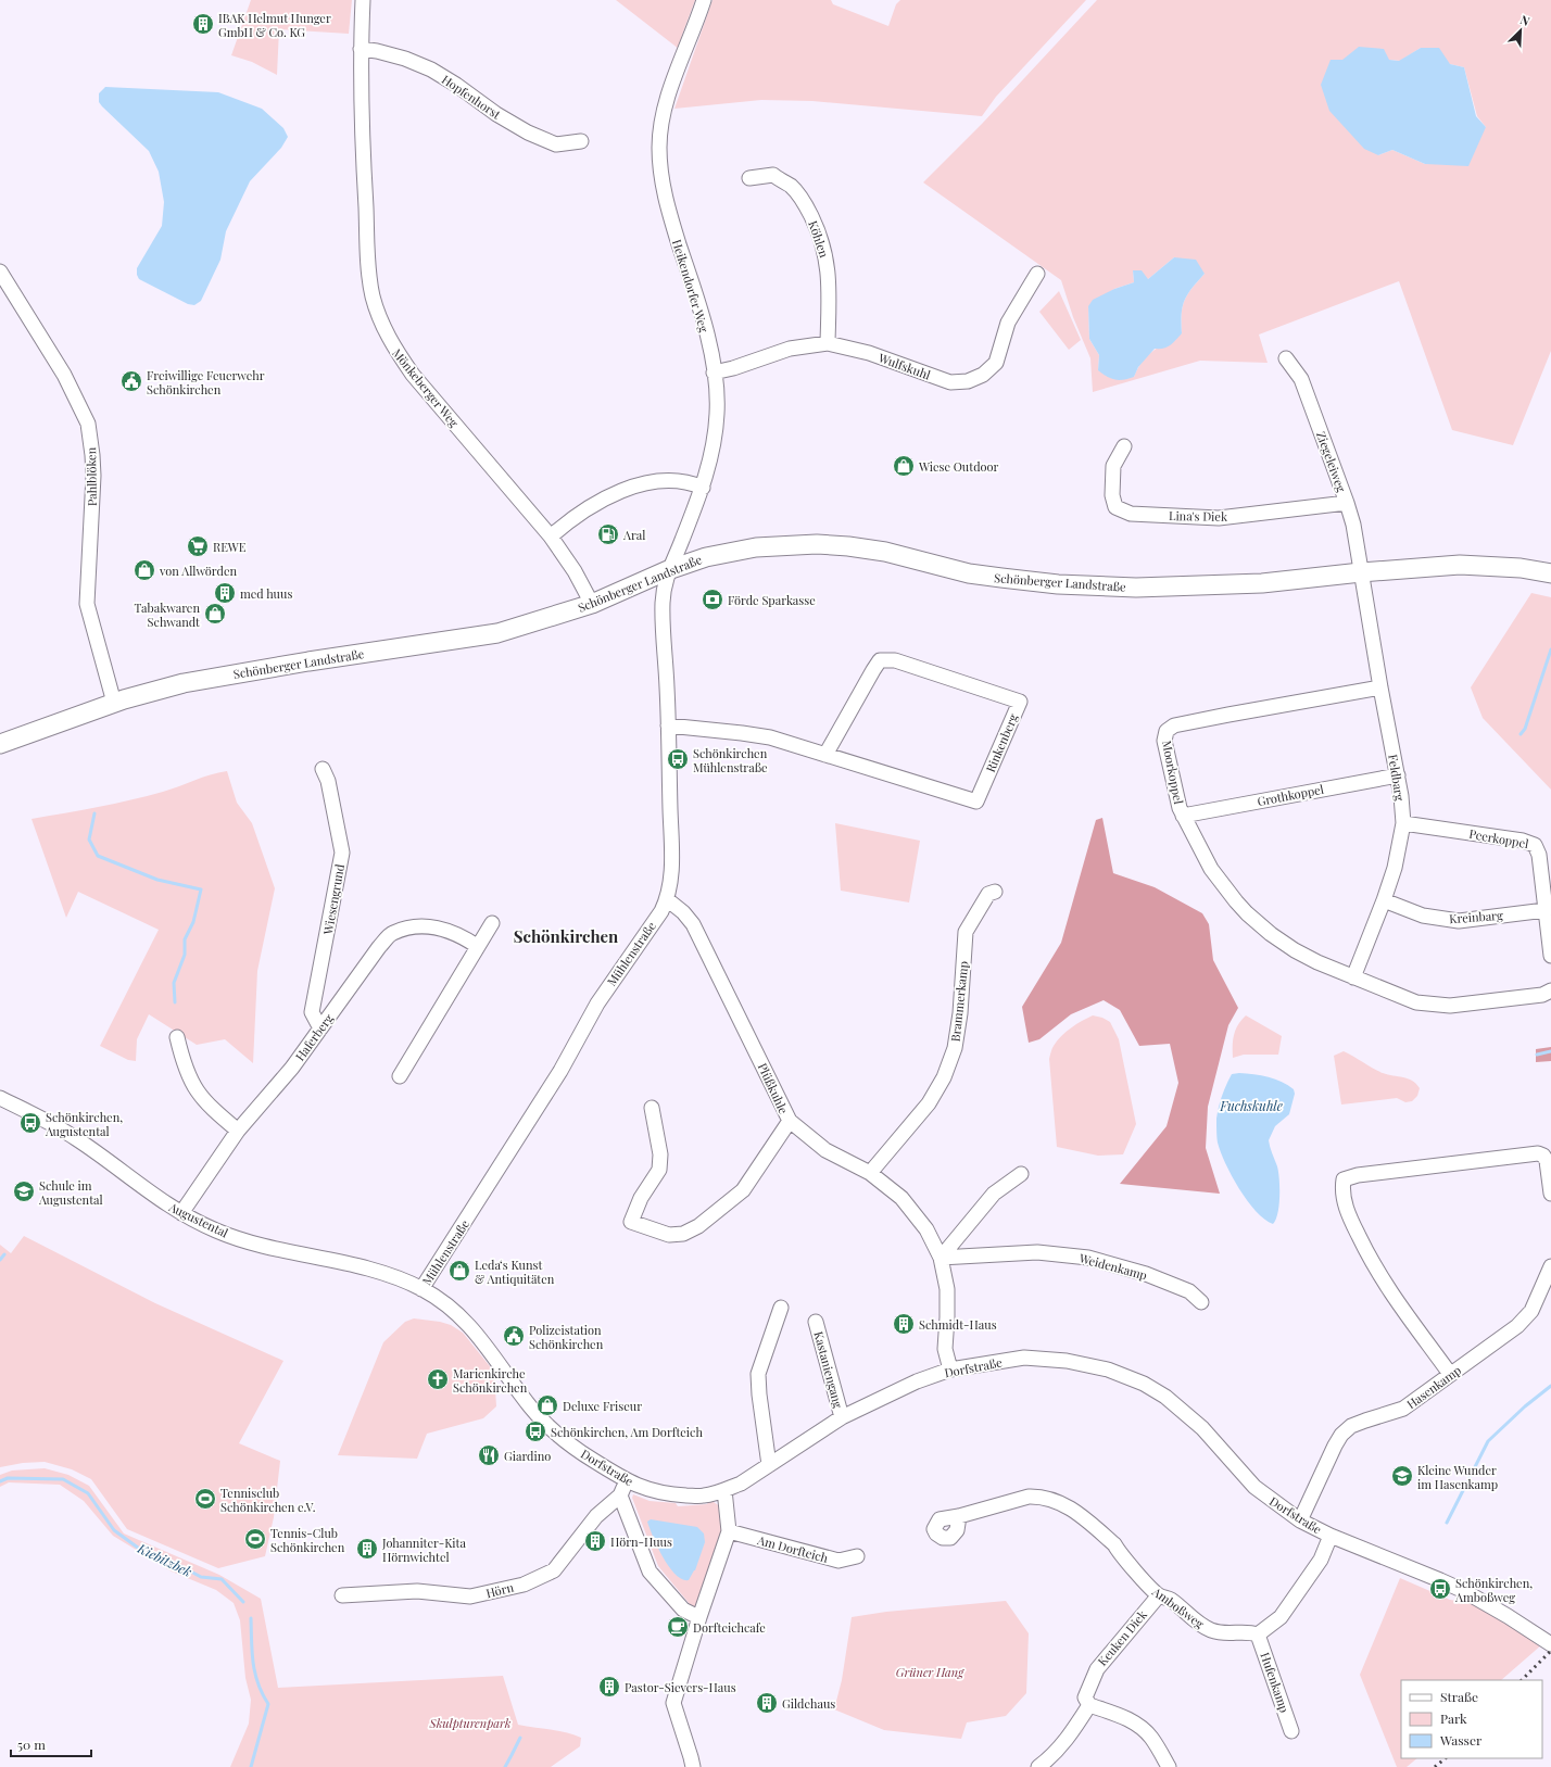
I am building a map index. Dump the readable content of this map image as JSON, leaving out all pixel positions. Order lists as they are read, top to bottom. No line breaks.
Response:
{"streets":{"main road":["Schönberger Landstraße"],"street":["Hopfenhorst","Köhlen","Heikendorfer Weg","Wulfskuhl","Mönkeberger Weg","Ziegeleiweg","Pahlblöken","Lina's Diek","Rinkenberg","Moorkoppel","Feldbarg","Grothkoppel","Peerkoppel","Wiesengrund","Kreinbarg","Mühlenstraße","Brammerkamp","Haferberg","Plüßkuhle","Augustental","Weidenkamp","Dorfstraße","Kastaniengang","Hasenkamp","Am Dorfteich","Hörn","Amboßweg","Keuken Diek","Hufenkamp"]},"crossings":[["Hopfenhorst","Mönkeberger Weg"],["Köhlen","Wulfskuhl"],["Heikendorfer Weg","Wulfskuhl"],["Heikendorfer Weg","Schönberger Landstraße"],["Heikendorfer Weg","Mühlenstraße"],["Mönkeberger Weg","Schönberger Landstraße"],["Ziegeleiweg","Lina's Diek"],["Ziegeleiweg","Schönberger Landstraße"],["Ziegeleiweg","Feldbarg"],["Pahlblöken","Schönberger Landstraße"],["Schönberger Landstraße","Feldbarg"],["Schönberger Landstraße","Mühlenstraße"],["Rinkenberg","Mühlenstraße"],["Moorkoppel","Feldbarg"],["Moorkoppel","Grothkoppel"],["Feldbarg","Grothkoppel"],["Feldbarg","Peerkoppel"],["Feldbarg","Kreinbarg"],["Peerkoppel","Kreinbarg"],["Wiesengrund","Haferberg"],["Mühlenstraße","Plüßkuhle"],["Mühlenstraße","Augustental"],["Mühlenstraße","Dorfstraße"],["Brammerkamp","Plüßkuhle"],["Haferberg","Augustental"],["Plüßkuhle","Weidenkamp"],["Plüßkuhle","Dorfstraße"],["Augustental","Dorfstraße"],["Dorfstraße","Kastaniengang"],["Dorfstraße","Hasenkamp"],["Amboßweg","Keuken Diek"],["Amboßweg","Hufenkamp"]],"districts":["Schönkirchen"],"water":["Fuchskuhle","Kiebitzbek"],"parks":["Grüner Hang","Skulpturenpark"],"places":{"building":["IBAK Helmut Hunger GmbH & Co. KG","med huus","Schmidt-Haus","Hörn-Huus","Johanniter-Kita Hörnwichtel","Pastor-Sievers-Haus","Gildehaus"],"public building":["Freiwillige Feuerwehr Schönkirchen","Polizeistation Schönkirchen"],"shop":["Wiese Outdoor","von Allwörden","Tabakwaren Schwandt","Leda‘s Kunst & Antiquitäten","Deluxe Friseur"],"fuel station":["Aral"],"supermarket":["REWE"],"bank":["Förde Sparkasse"],"bus stop":["Schönkirchen Mühlenstraße","Schönkirchen, Augustental","Schönkirchen, Am Dorfteich","Schönkirchen, Amboßweg"],"school or university":["Schule im Augustental","Kleine Wunder im Hasenkamp"],"church":["Marienkirche Schönkirchen"],"restaurant":["Giardino"],"sports":["Tennisclub Schönkirchen e.V.","Tennis-Club Schönkirchen"],"cafe":["Dorfteichcafe"]},"legend":["Straße","Park","Wasser"],"scale_bar":"50 m","north":"top right"}
